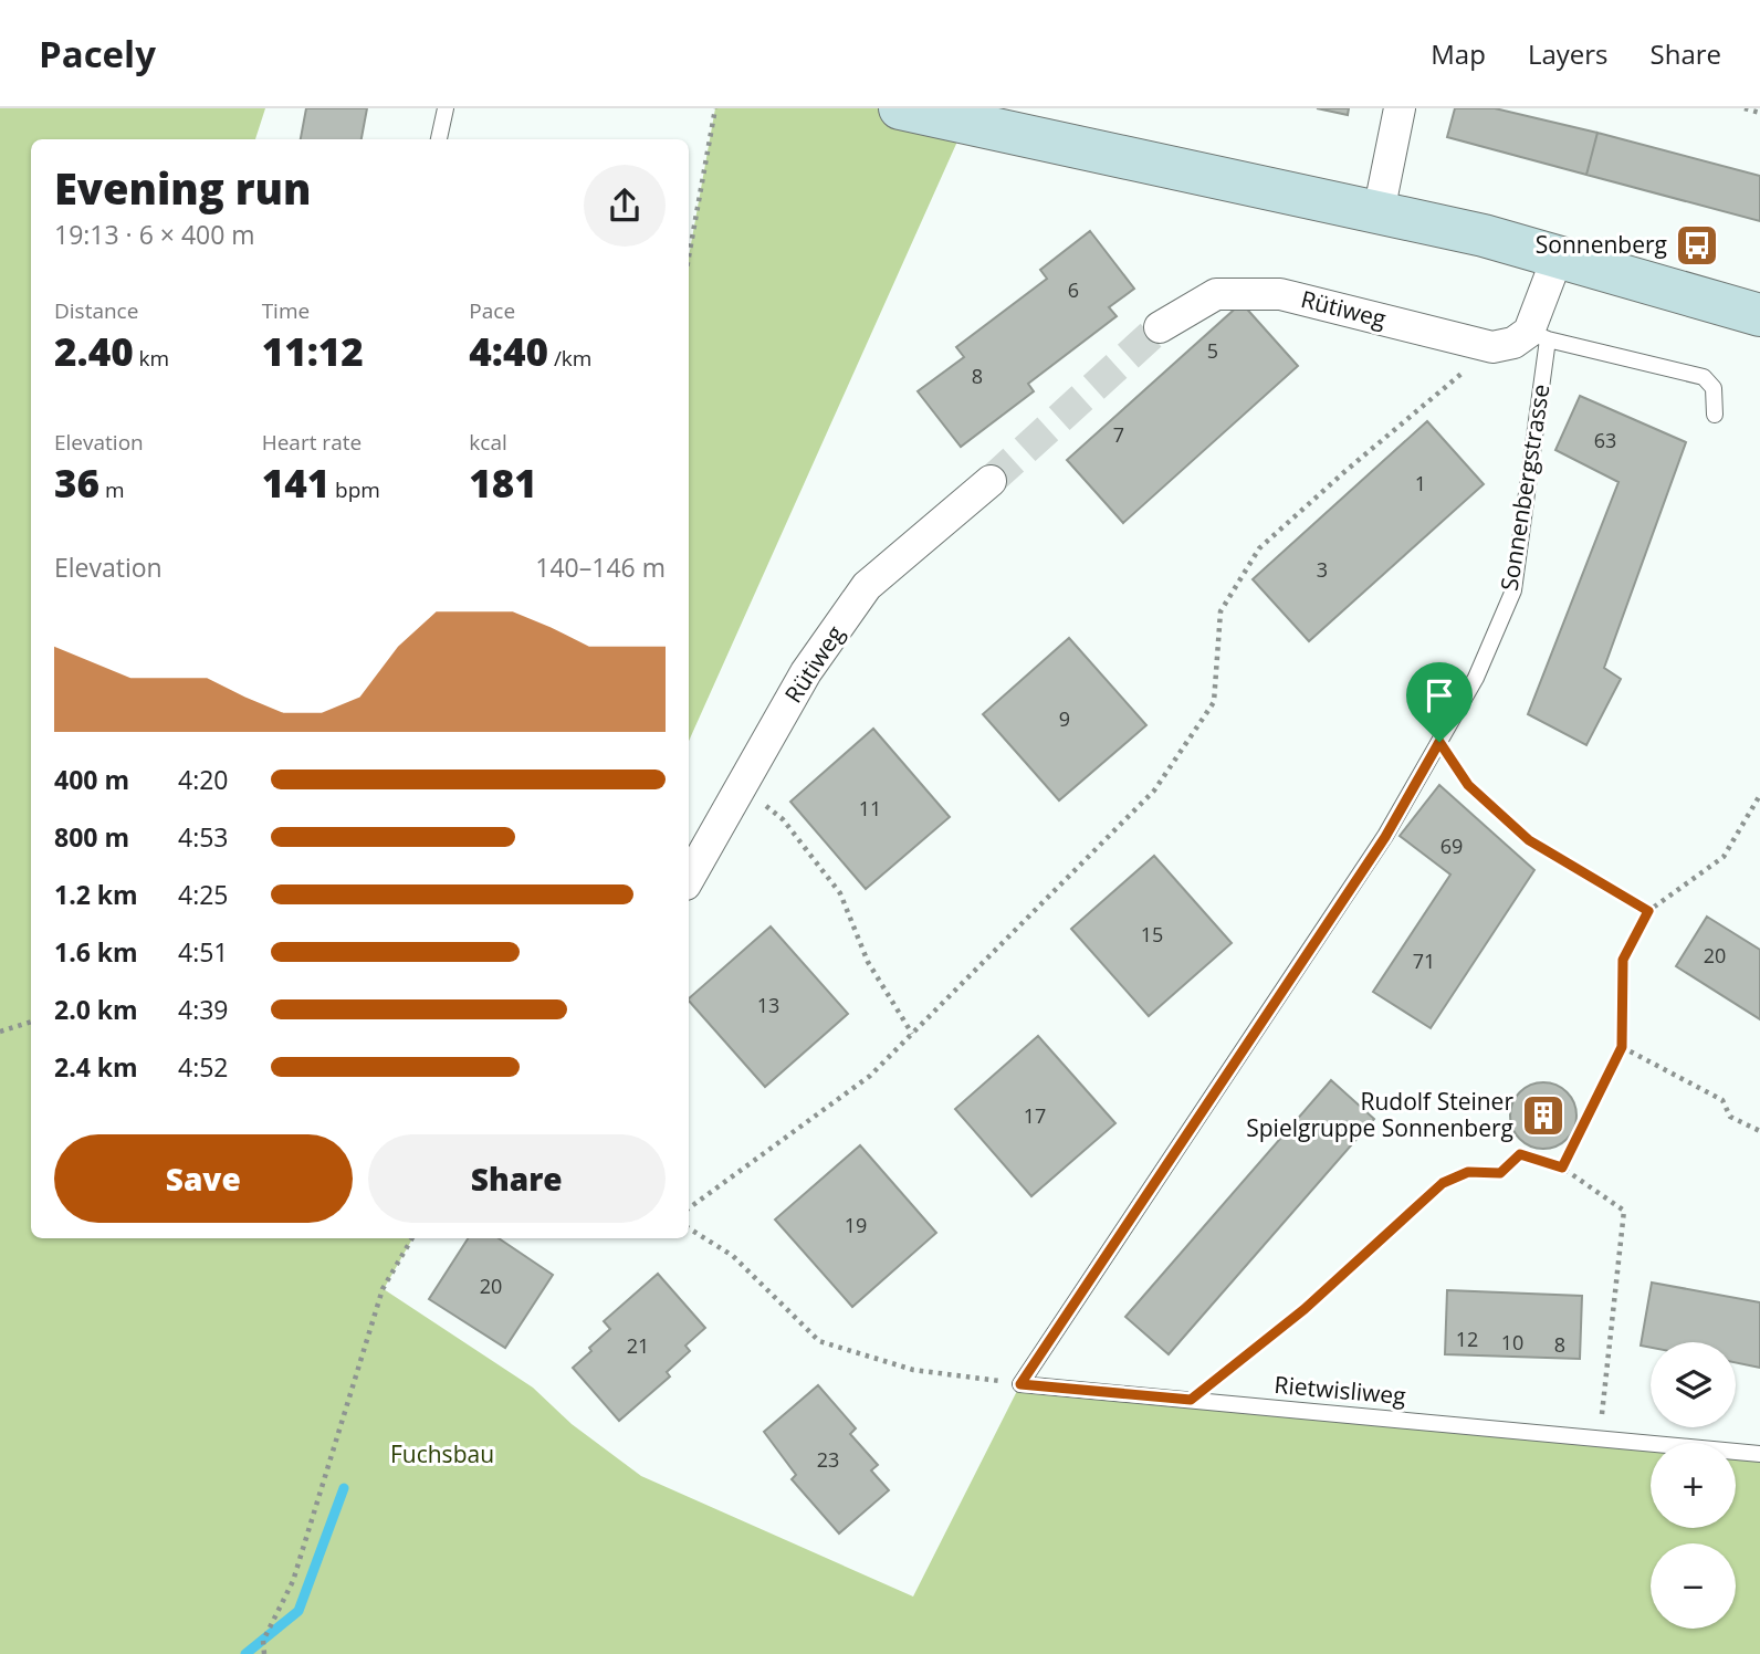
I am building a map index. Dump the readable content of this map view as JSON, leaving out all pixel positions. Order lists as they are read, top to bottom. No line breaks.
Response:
{"streets":{"street":["Rütiweg","Sonnenbergstrasse"],"lane":["Rietwisliweg"]},"crossings":[["Sonnenbergstrasse","Rietwisliweg"]],"parks":["Fuchsbau"],"places":{"bus stop":["Sonnenberg"],"building":["Rudolf Steiner Spielgruppe Sonnenberg"]},"house_numbers":["6","5","8","7","63","1","3","9","11","69","15","20","71","13","17","19","20","12","10","8","21","23"],"page":{"header":"Pacely","nav":["Map","Layers","Share"],"heading":["Evening run","19:13 · 6 × 400 m"],"stats":[["Distance","2.40 km"],["Time","11:12"],["Pace","4:40 /km"],["Elevation","36 m"],["Heart rate","141 bpm"],["kcal","181"]],"chart":["Elevation","140–146 m"],"list":[{"name":"400 m","note":"4:20"},{"name":"800 m","note":"4:53"},{"name":"1.2 km","note":"4:25"},{"name":"1.6 km","note":"4:51"},{"name":"2.0 km","note":"4:39"},{"name":"2.4 km","note":"4:52"}],"buttons":["Save","Share"],"map_buttons":["+","−"]}}
